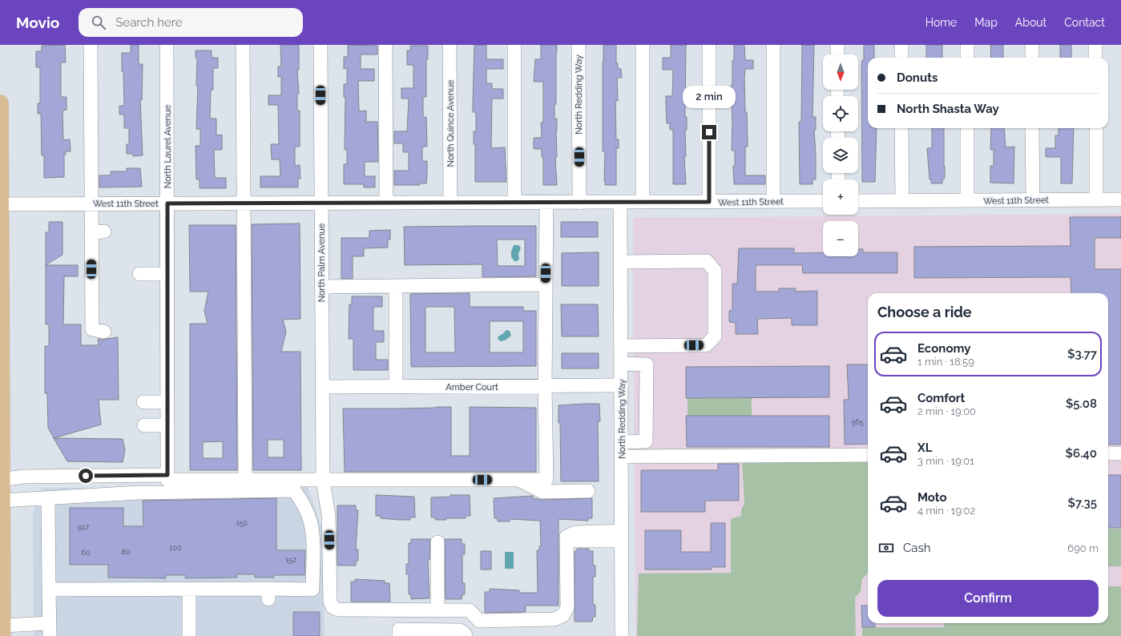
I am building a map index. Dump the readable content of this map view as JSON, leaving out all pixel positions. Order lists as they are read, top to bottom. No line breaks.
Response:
{"streets":{"street":["North Redding Way","North Quince Avenue","North Laurel Avenue","West 11th Street","North Palm Avenue","Amber Court"]},"crossings":[["North Redding Way","West 11th Street"],["North Redding Way","Amber Court"],["North Quince Avenue","West 11th Street"],["North Laurel Avenue","West 11th Street"],["West 11th Street","North Palm Avenue"],["North Palm Avenue","Amber Court"]],"house_numbers":["565","150","917","100","80","60","152"],"north":"bottom","page":{"header":"Movio","search":"Search here","nav":["Home","Map","About","Contact"],"map_buttons":["+","−"],"banner":["Donuts","North Shasta Way"],"bubble":"2 min","heading":"Choose a ride","list":[{"name":"Economy","note":"1 min · 18:59","value":"$3.77"},{"name":"Comfort","note":"2 min · 19:00","value":"$5.08"},{"name":"XL","note":"3 min · 19:01","value":"$6.40"},{"name":"Moto","note":"4 min · 19:02","value":"$7.35"}],"pay":["Cash","690 m"],"buttons":"Confirm"}}
